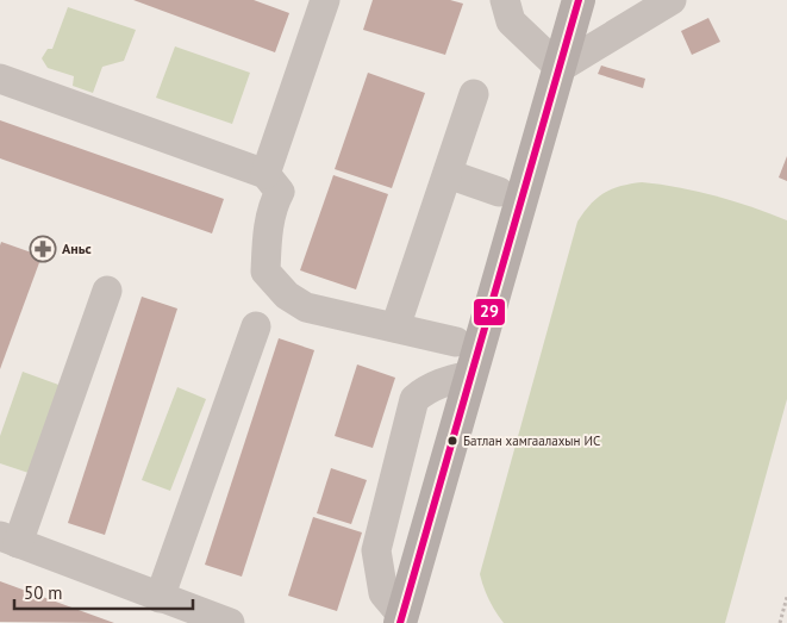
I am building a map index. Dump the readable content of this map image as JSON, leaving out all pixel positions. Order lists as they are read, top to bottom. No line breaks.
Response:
{"places":{"pharmacy":["Аньс"],"other":["Батлан хамгаалахын ИС"]},"lines":["transit line 29"],"scale_bar":"50 m"}
